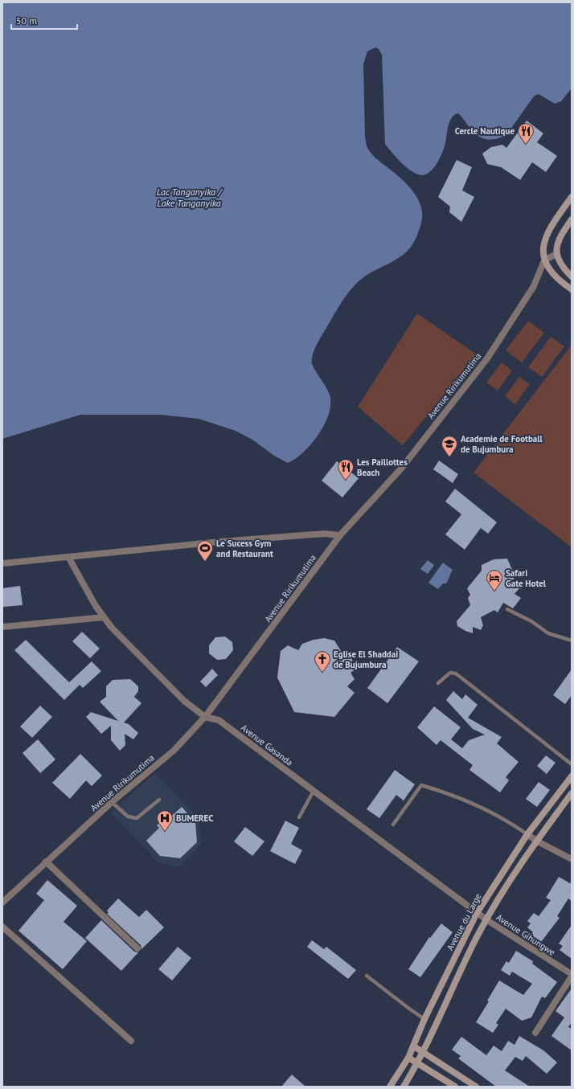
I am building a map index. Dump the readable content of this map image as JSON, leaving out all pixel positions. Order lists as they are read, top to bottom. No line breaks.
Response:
{"streets":{"main road":["Avenue du Large"],"street":["Avenue Ririkumutima","Avenue Gasanda","Avenue Gihungwe"]},"crossings":[["Avenue Ririkumutima","Avenue Gasanda"],["Avenue Gasanda","Avenue du Large"],["Avenue Gasanda","Avenue Gihungwe"]],"water":["Lac Tanganyika / Lake Tanganyika"],"places":{"restaurant":["Cercle Nautique","Les Paillottes Beach"],"school or university":["Academie de Football de Bujumbura"],"sports":["Le Sucess Gym and Restaurant"],"hotel":["Safari Gate Hotel"],"church":["Eglise El Shaddai de Bujumbura"],"hospital":["BUMEREC"]},"scale_bar":"50 m"}
